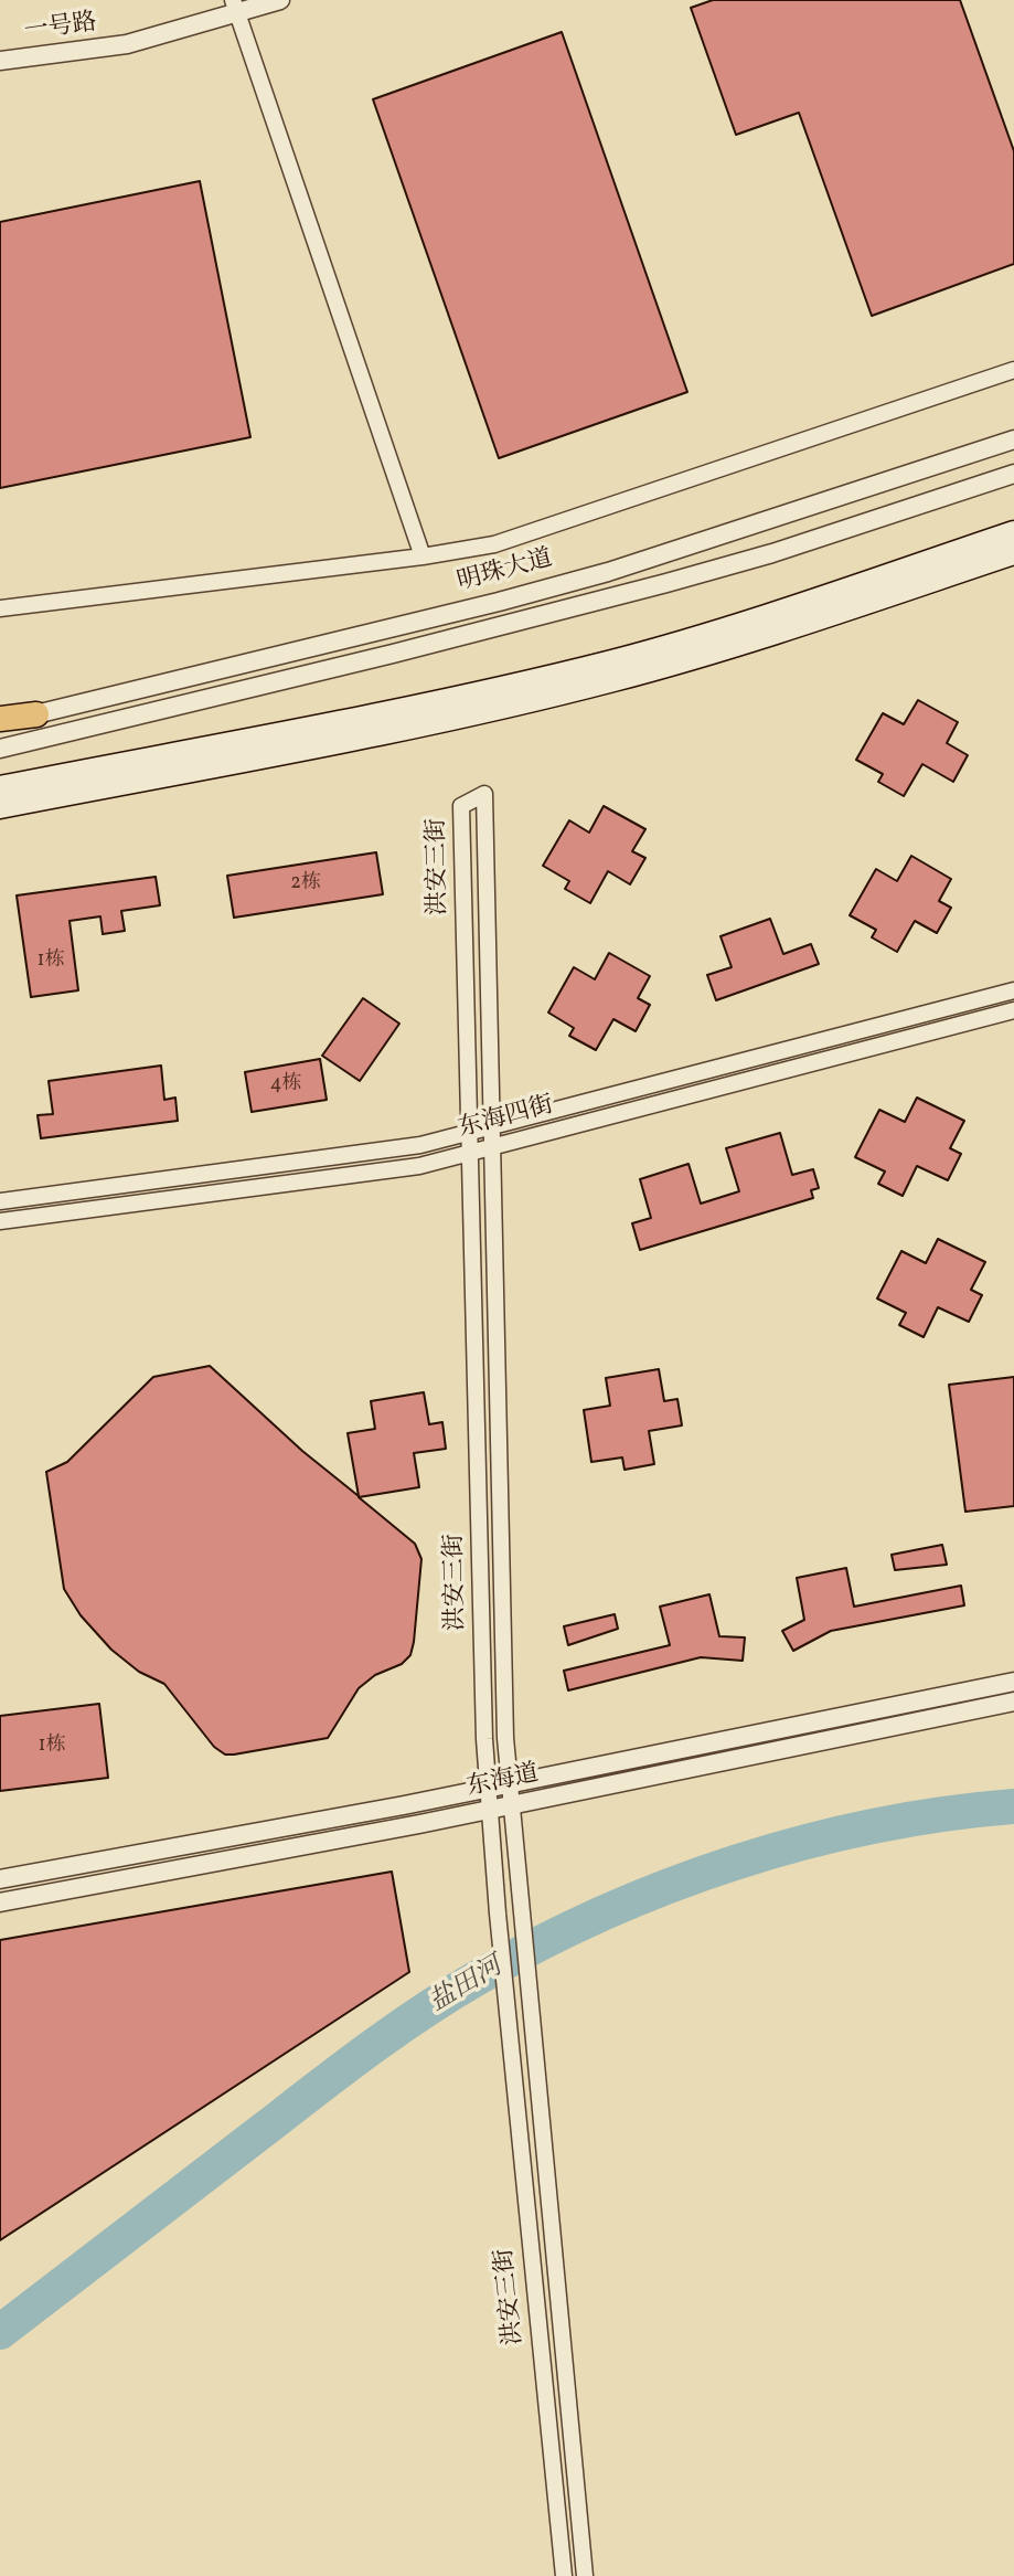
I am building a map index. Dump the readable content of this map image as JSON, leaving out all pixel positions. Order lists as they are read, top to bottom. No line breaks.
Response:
{"streets":{"street":["一号路","明珠大道","洪安三街","东海四街","东海道"]},"crossings":[["洪安三街","东海四街"],["洪安三街","东海道"]],"water":["盐田河"],"house_numbers":["2栋","1栋","4栋","1栋"]}
